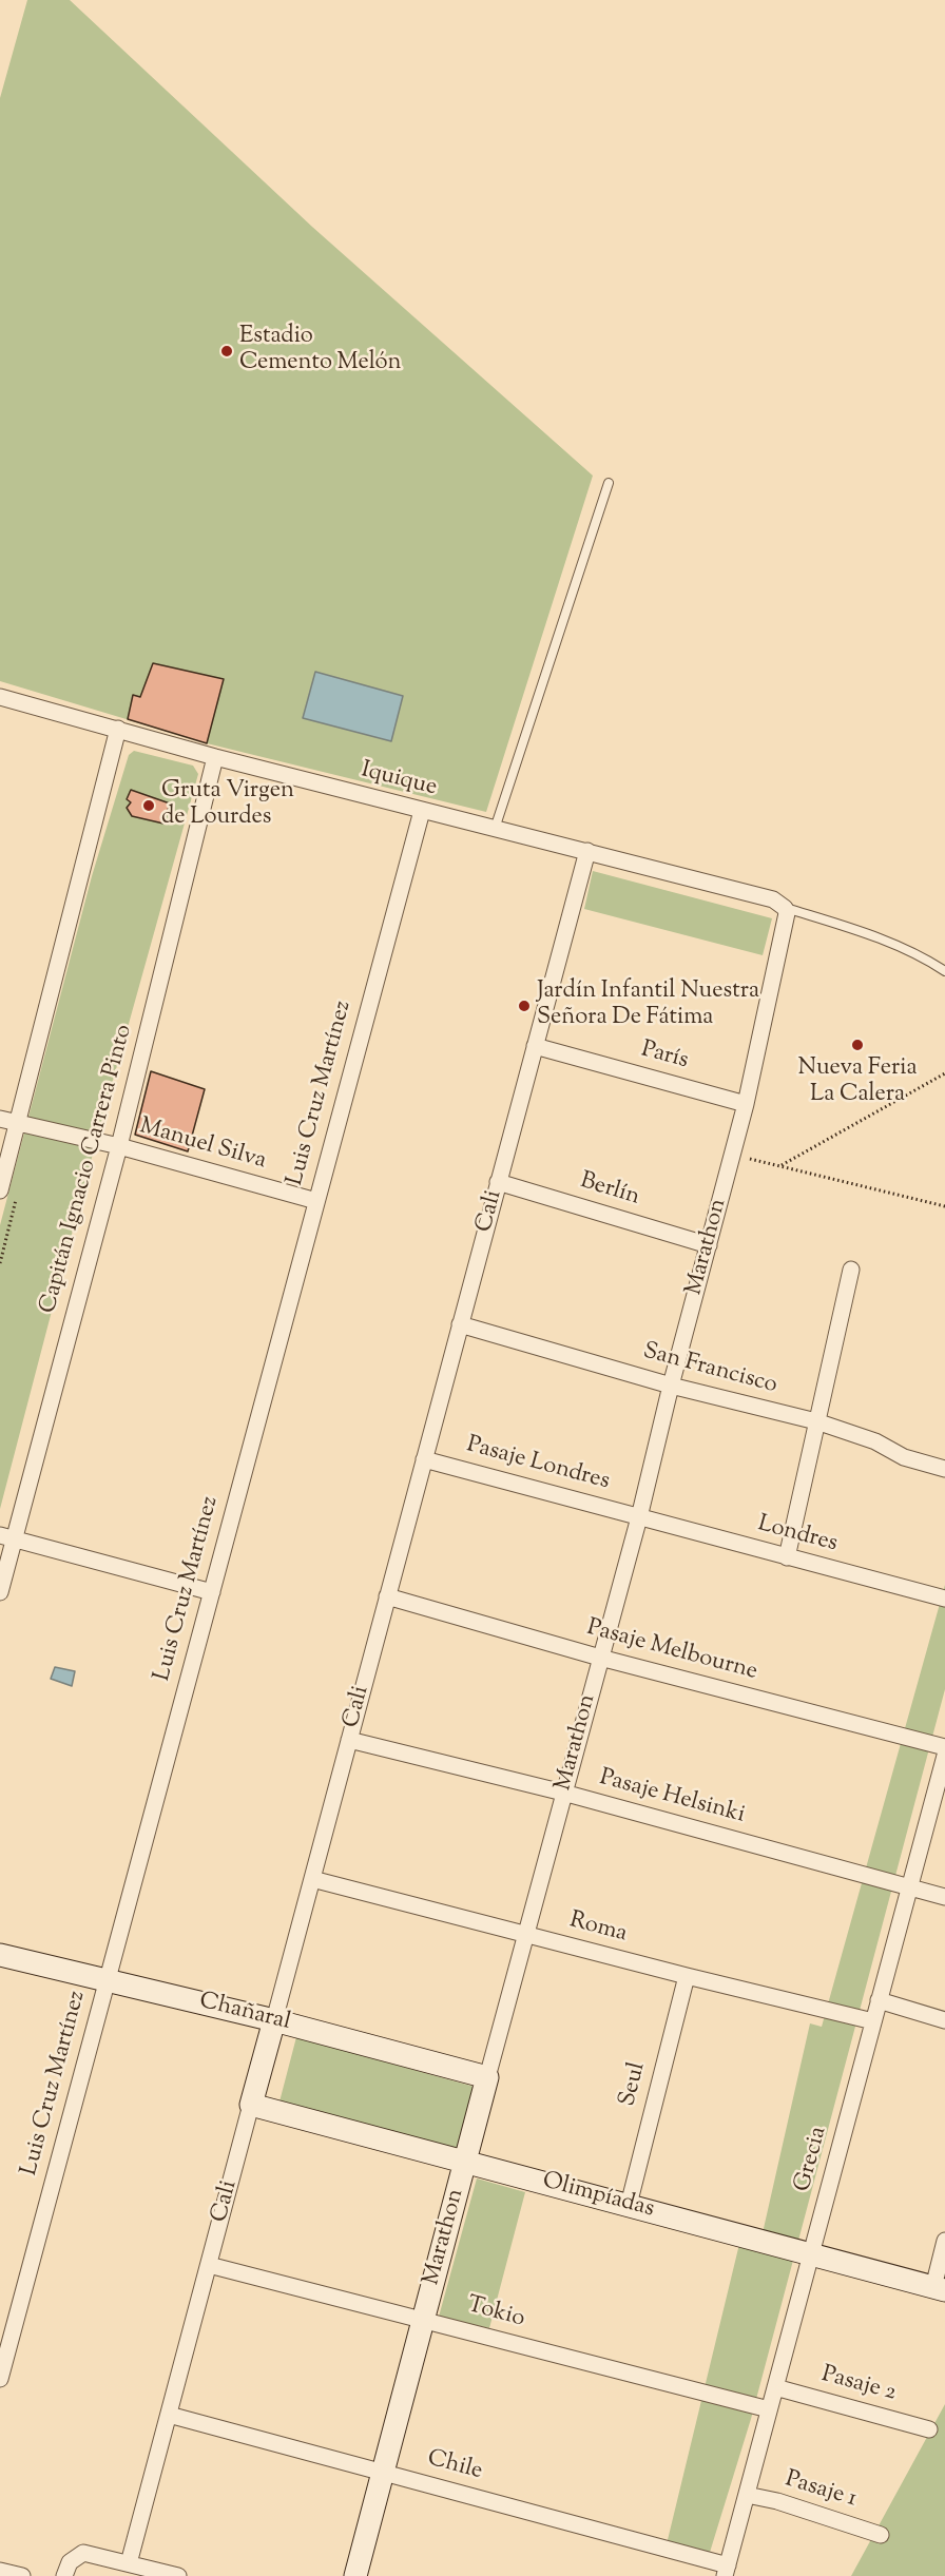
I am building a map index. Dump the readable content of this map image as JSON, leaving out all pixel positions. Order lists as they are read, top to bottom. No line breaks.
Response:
{"streets":{"street":["Iquique","París","Luis Cruz Martínez","Manuel Silva","Capitán Ignacio Carrera Pinto","Berlín","Cali","Marathon","San Francisco","Pasaje Londres","Londres","Pasaje Melbourne","Pasaje Helsinki","Roma","Chañaral","Seul","Grecia","Olimpíadas","Tokio","Pasaje 2","Chile","Pasaje 1"]},"crossings":[["Iquique","Luis Cruz Martínez"],["Iquique","Capitán Ignacio Carrera Pinto"],["Iquique","Cali"],["Iquique","Marathon"],["París","Cali"],["París","Marathon"],["Luis Cruz Martínez","Manuel Silva"],["Luis Cruz Martínez","Chañaral"],["Manuel Silva","Capitán Ignacio Carrera Pinto"],["Berlín","Cali"],["Berlín","Marathon"],["Cali","San Francisco"],["Cali","Pasaje Londres"],["Cali","Pasaje Melbourne"],["Cali","Pasaje Helsinki"],["Cali","Roma"],["Cali","Chañaral"],["Cali","Olimpíadas"],["Cali","Tokio"],["Cali","Chile"],["Marathon","San Francisco"],["Marathon","Pasaje Londres"],["Marathon","Londres"],["Marathon","Pasaje Melbourne"],["Marathon","Pasaje Helsinki"],["Marathon","Roma"],["Marathon","Chañaral"],["Marathon","Olimpíadas"],["Marathon","Tokio"],["Marathon","Chile"],["Pasaje Londres","Londres"],["Pasaje Helsinki","Grecia"],["Roma","Seul"],["Roma","Grecia"],["Seul","Olimpíadas"],["Grecia","Olimpíadas"],["Grecia","Tokio"],["Grecia","Pasaje 2"],["Grecia","Chile"],["Grecia","Pasaje 1"]],"places":["Estadio Cemento Melón","Gruta Virgen de Lourdes","Jardín Infantil Nuestra Señora De Fátima","Nueva Feria La Calera"]}
